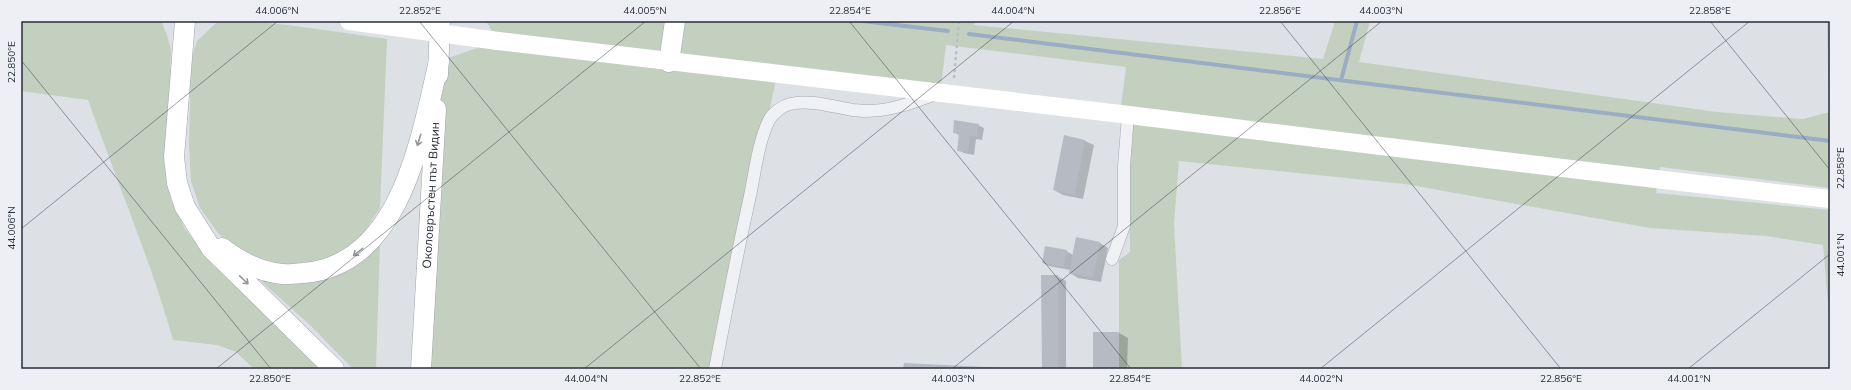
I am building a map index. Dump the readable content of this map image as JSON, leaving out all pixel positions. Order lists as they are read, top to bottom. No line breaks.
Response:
{"streets":{"main road":["Околовръстен път Видин"]},"coordinates":["44.006°N","22.852°E","44.005°N","22.854°E","44.004°N","22.856°E","44.003°N","22.858°E","22.850°E","44.001°N","44.002°N"]}
